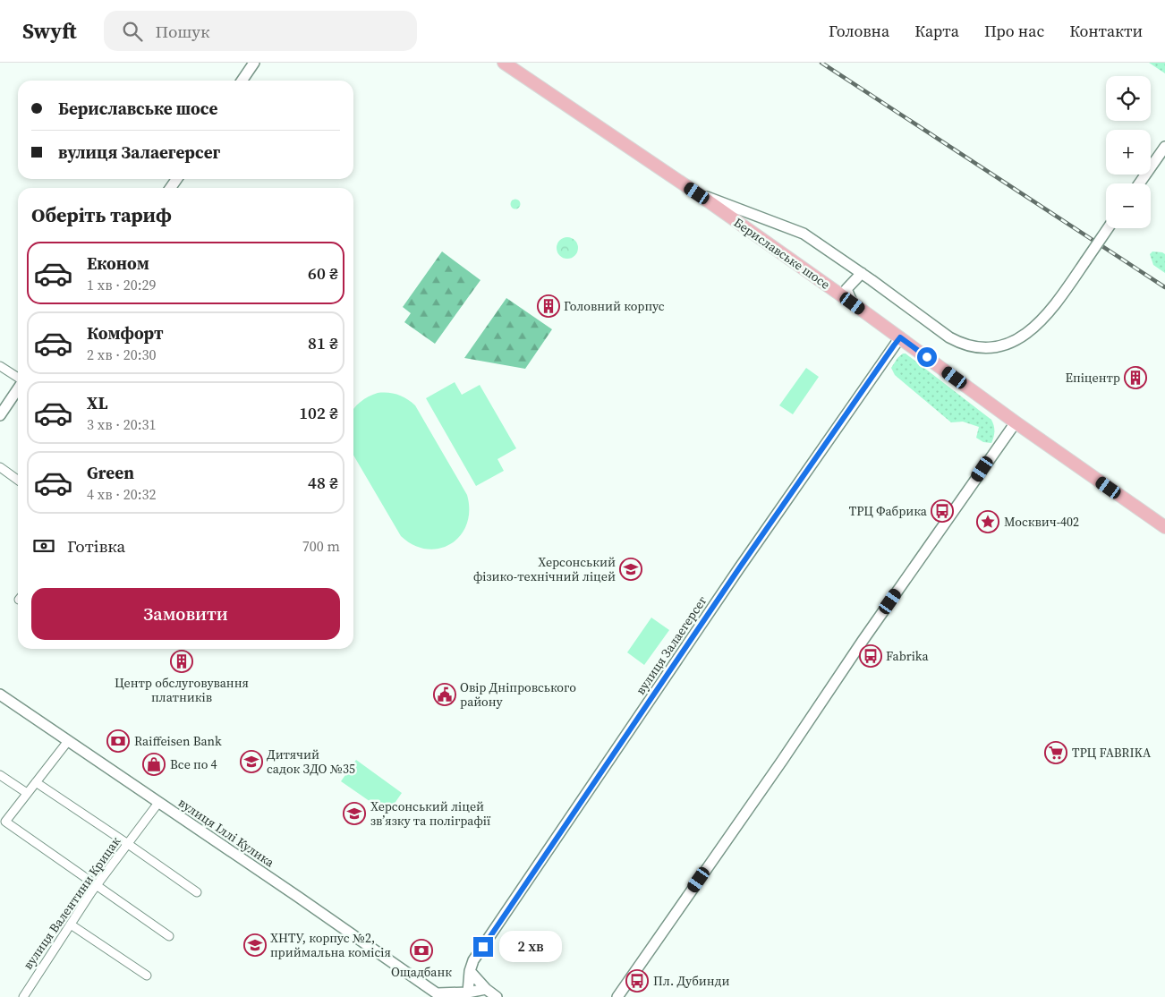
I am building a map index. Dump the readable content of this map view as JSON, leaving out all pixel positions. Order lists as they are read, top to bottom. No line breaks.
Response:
{"streets":{"main road":["Бериславське шосе","вулиця Залаегерсег","вулиця Іллі Кулика"],"street":["вулиця Валентини Крицак"]},"crossings":[["Бериславське шосе","вулиця Залаегерсег"],["вулиця Іллі Кулика","вулиця Валентини Крицак"]],"places":{"building":["Головний корпус","Епіцентр","Центр обслуговування платників"],"bus stop":["ТРЦ Фабрика","Fabrika","Пл. Дубинди"],"place":["Москвич-402"],"school or university":["Херсонський фізико-технічний ліцей","Дитячий садок ЗДО №35","Херсонський ліцей зв’язку та поліграфії","ХНТУ, корпус №2, приймальна комісія"],"public building":["Овір Дніпровського району"],"bank":["Raiffeisen Bank","Ощадбанк"],"supermarket":["ТРЦ FABRIKA"],"shop":["Все по 4"]},"page":{"header":"Swyft","search":"Пошук","nav":["Головна","Карта","Про нас","Контакти"],"map_buttons":["+","−"],"banner":["Бериславське шосе","вулиця Залаегерсег"],"heading":"Оберіть тариф","list":[{"name":"Економ","note":"1 хв · 20:29","value":"60 ₴"},{"name":"Комфорт","note":"2 хв · 20:30","value":"81 ₴"},{"name":"XL","note":"3 хв · 20:31","value":"102 ₴"},{"name":"Green","note":"4 хв · 20:32","value":"48 ₴"}],"pay":["Готівка","700 m"],"buttons":"Замовити","bubble":"2 хв"}}
